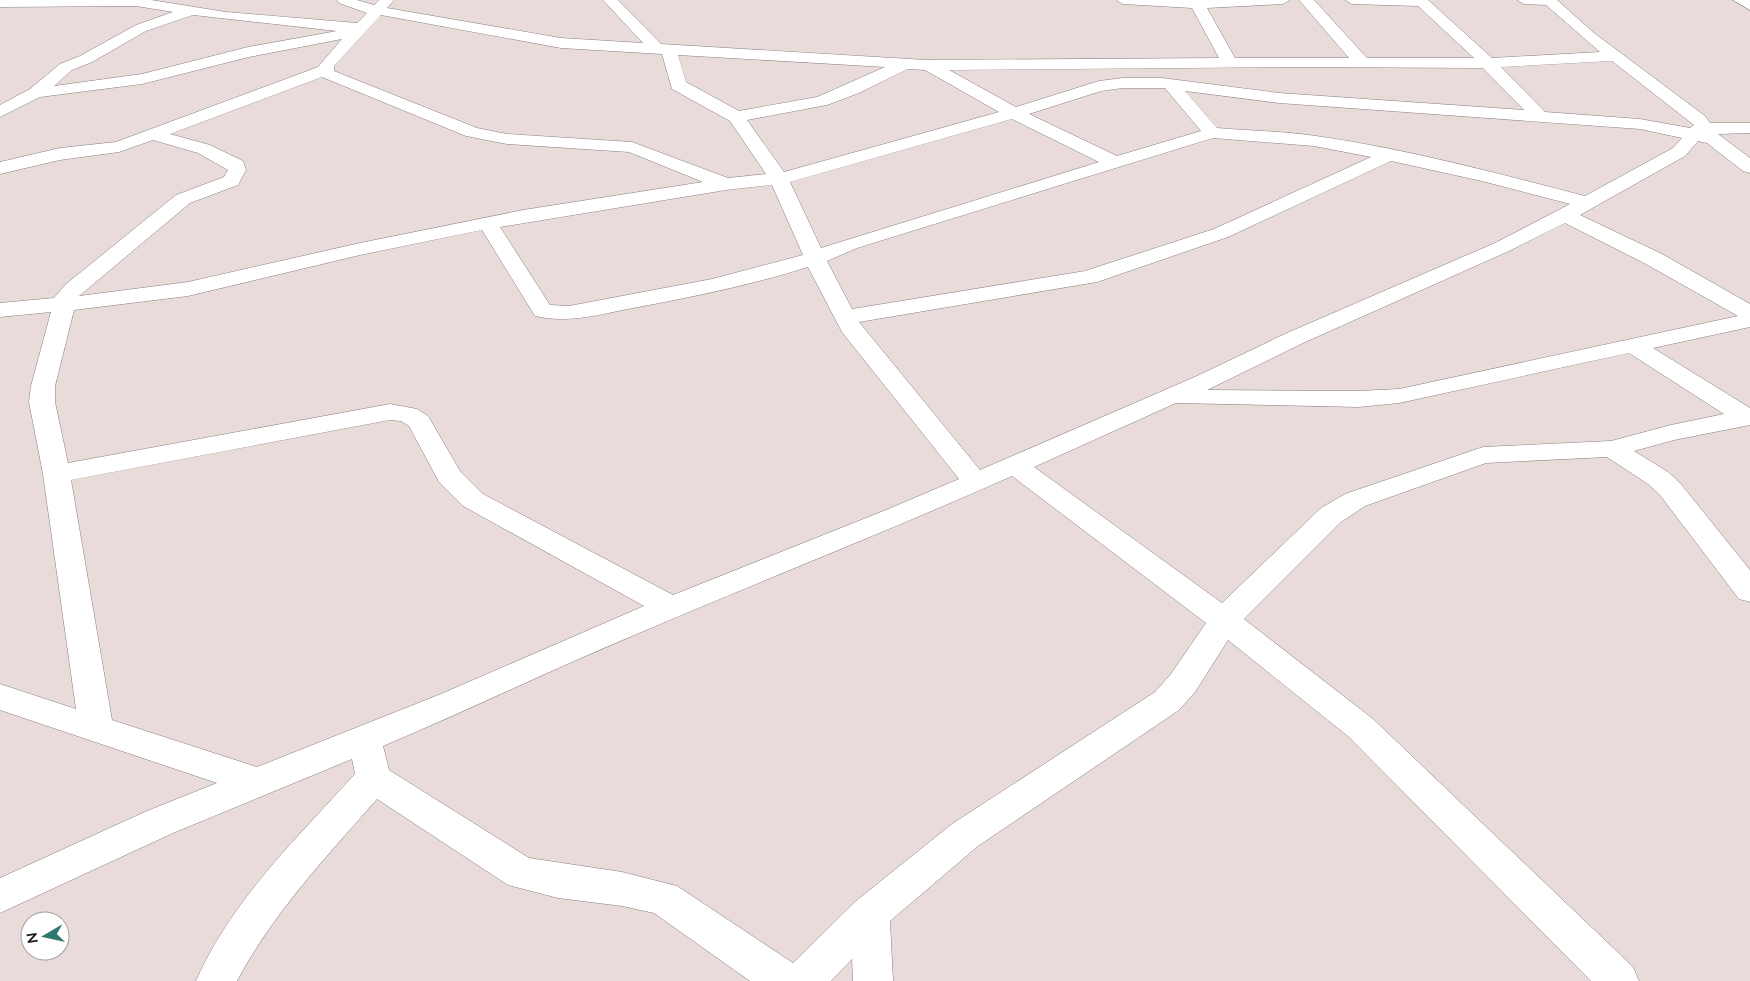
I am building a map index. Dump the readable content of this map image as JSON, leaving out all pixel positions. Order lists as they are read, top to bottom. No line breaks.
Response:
{"north":"left"}
